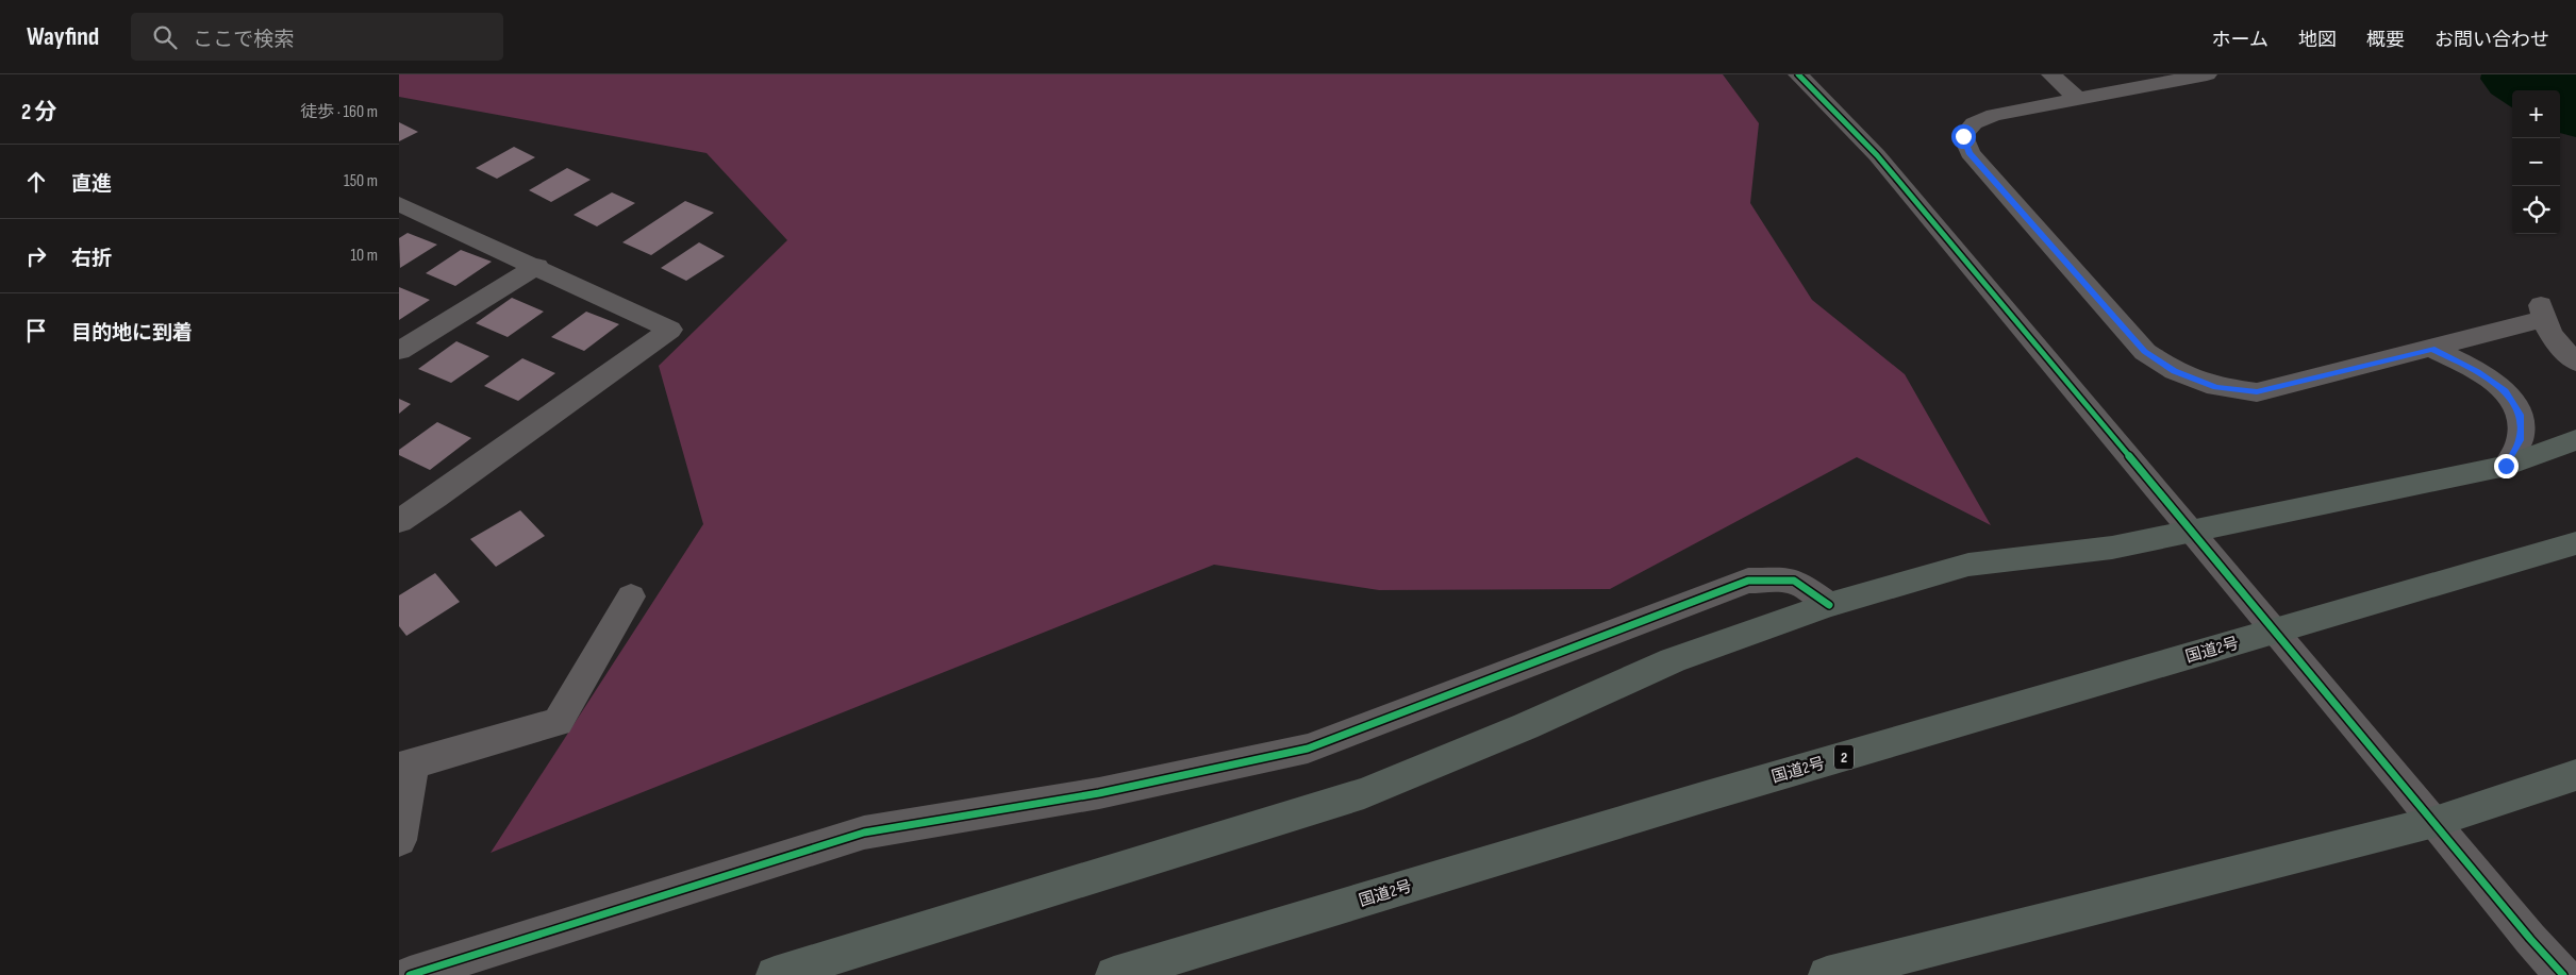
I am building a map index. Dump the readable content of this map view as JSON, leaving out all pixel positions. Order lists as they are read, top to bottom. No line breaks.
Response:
{"streets":{"highway":["国道2号","2"]},"page":{"header":"Wayfind","search":"ここで検索","nav":["ホーム","地図","概要","お問い合わせ"],"heading":["2 分","徒歩 · 160 m"],"map_buttons":["+","−"],"list":[["直進","150 m"],["右折","10 m"],"目的地に到着"]}}
